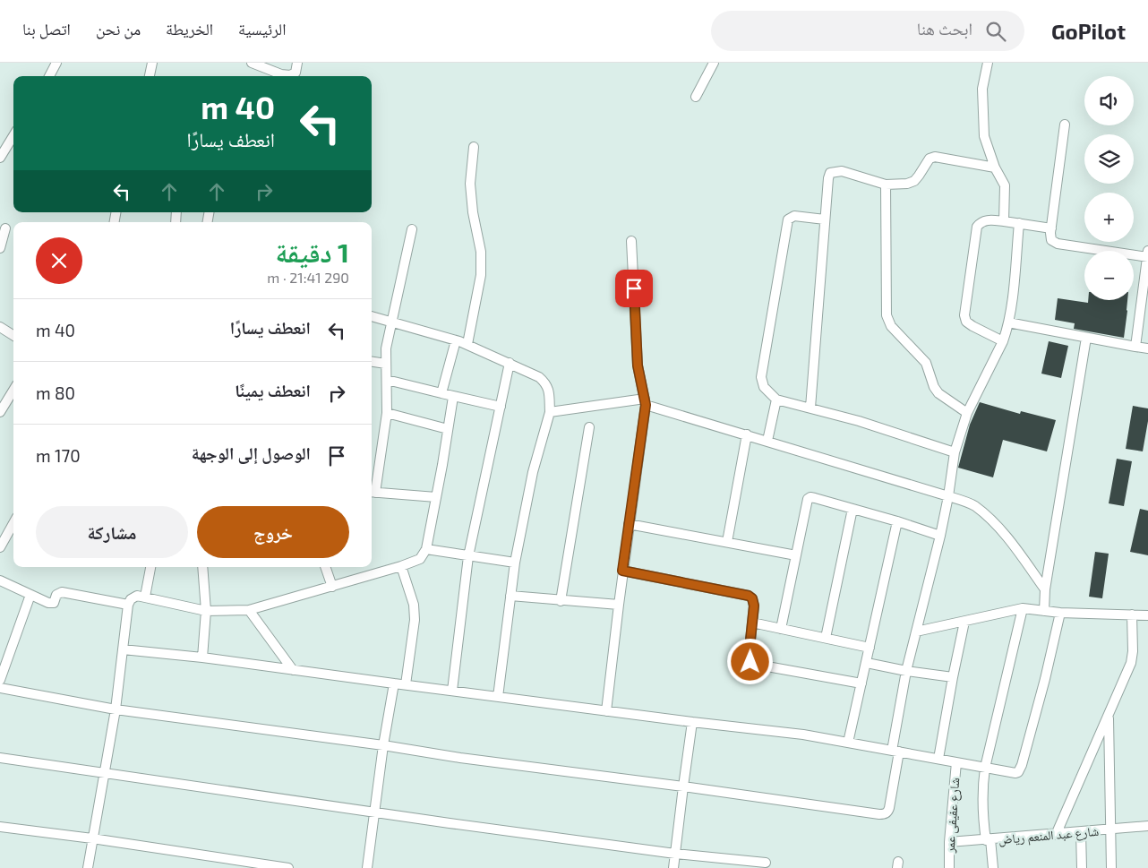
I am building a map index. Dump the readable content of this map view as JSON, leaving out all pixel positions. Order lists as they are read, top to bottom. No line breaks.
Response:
{"streets":{"street":["شارع عفيفى عمر","شارع عبد المنعم رياض"]},"crossings":[["شارع عفيفى عمر","شارع عبد المنعم رياض"]],"page":{"header":"GoPilot","search":"ابحث هنا","nav":["الرئيسية","الخريطة","من نحن","اتصل بنا"],"map_buttons":["+","−"],"turn":["40 m","انعطف يسارًا"],"heading":["1 دقيقة","290 m · 21:41"],"list":[{"name":"انعطف يسارًا","value":"40 m"},{"name":"انعطف يمينًا","value":"80 m"},{"name":"الوصول إلى الوجهة","value":"170 m"}],"buttons":["خروج","مشاركة"]}}
